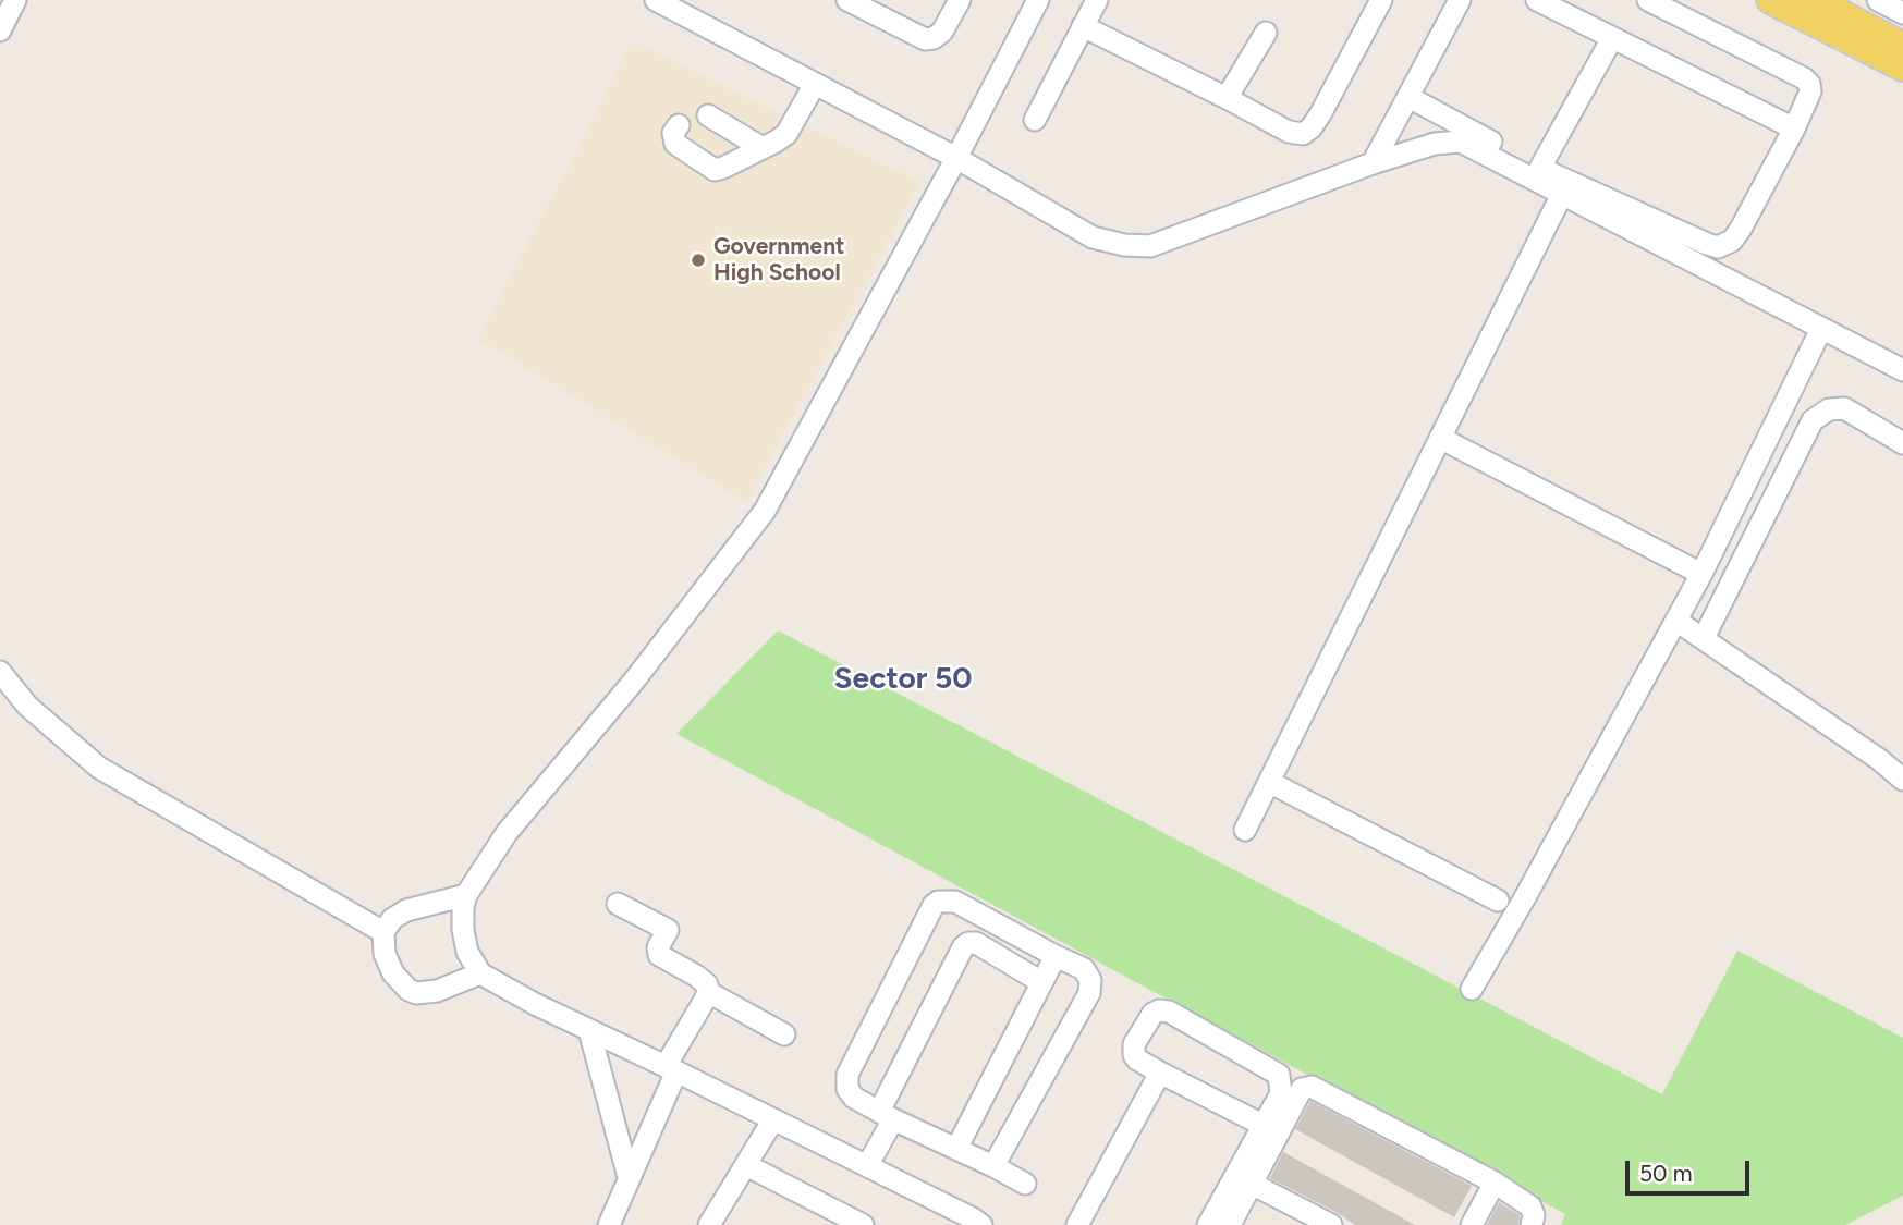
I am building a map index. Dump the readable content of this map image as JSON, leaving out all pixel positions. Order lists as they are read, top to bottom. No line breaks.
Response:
{"districts":["Sector 50"],"places":["Government High School"],"scale_bar":"50 m"}
